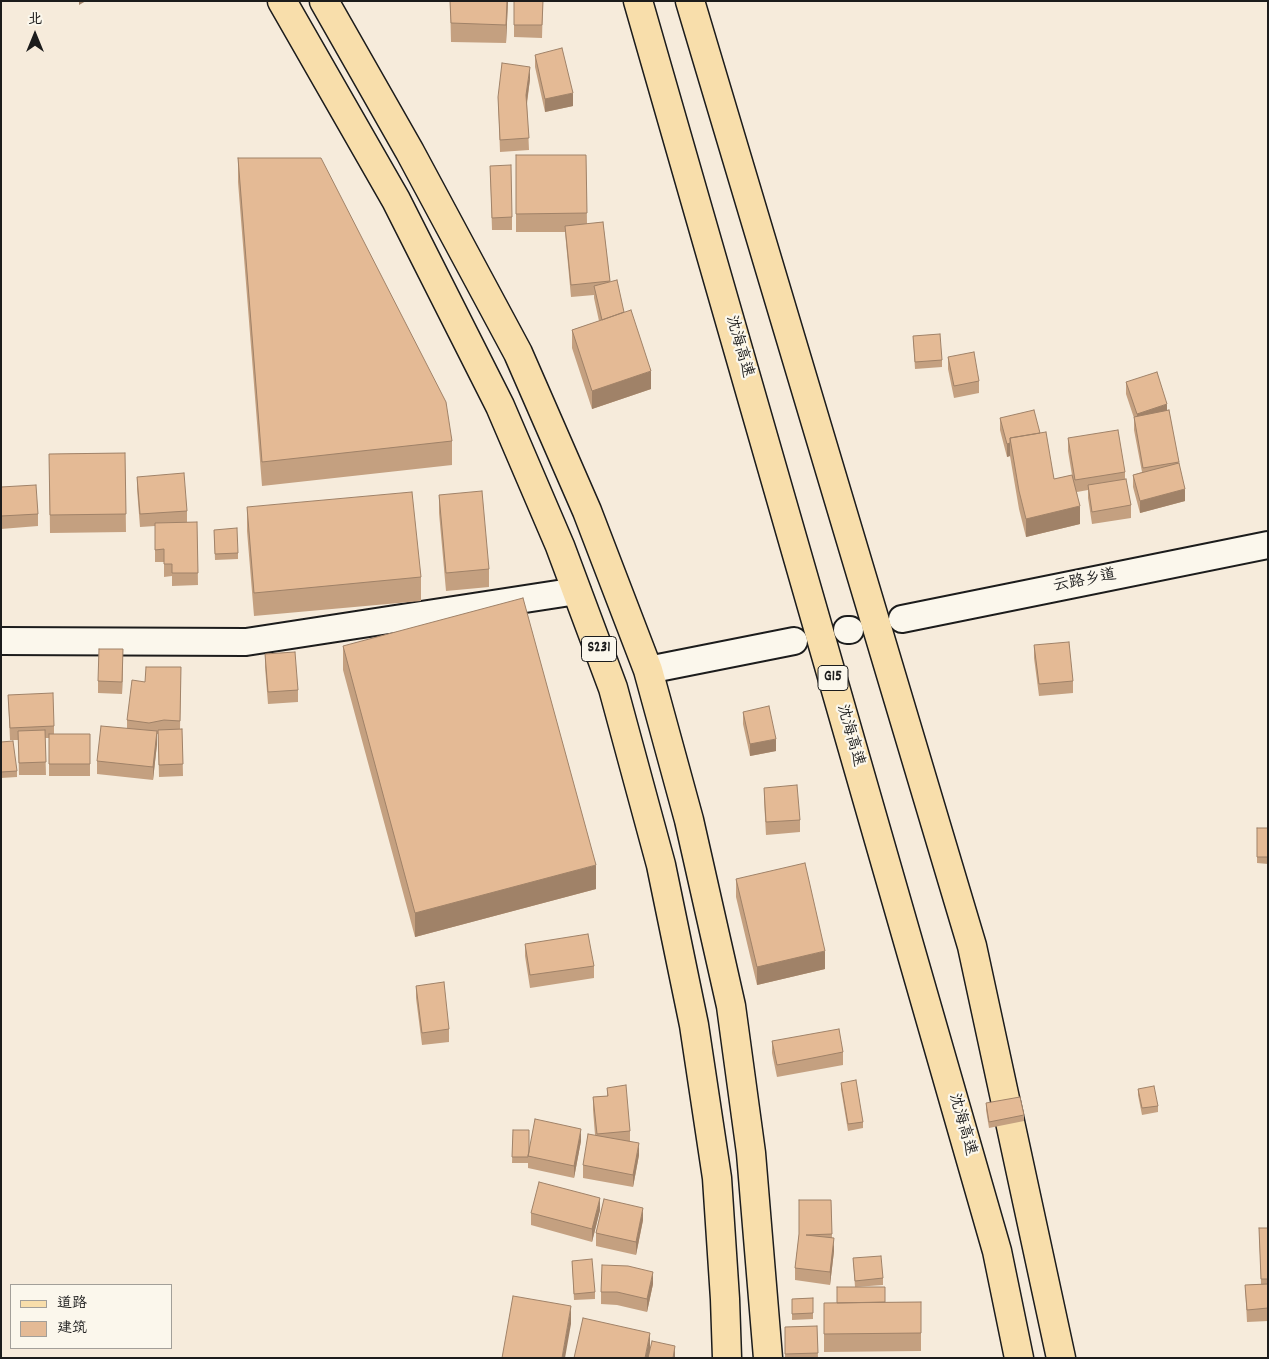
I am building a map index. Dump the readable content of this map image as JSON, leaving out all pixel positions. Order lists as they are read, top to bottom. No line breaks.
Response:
{"streets":{"main road":["沈海高速","S231","G15"],"street":["云路乡道"]},"legend":["道路","建筑"],"north":"top"}
